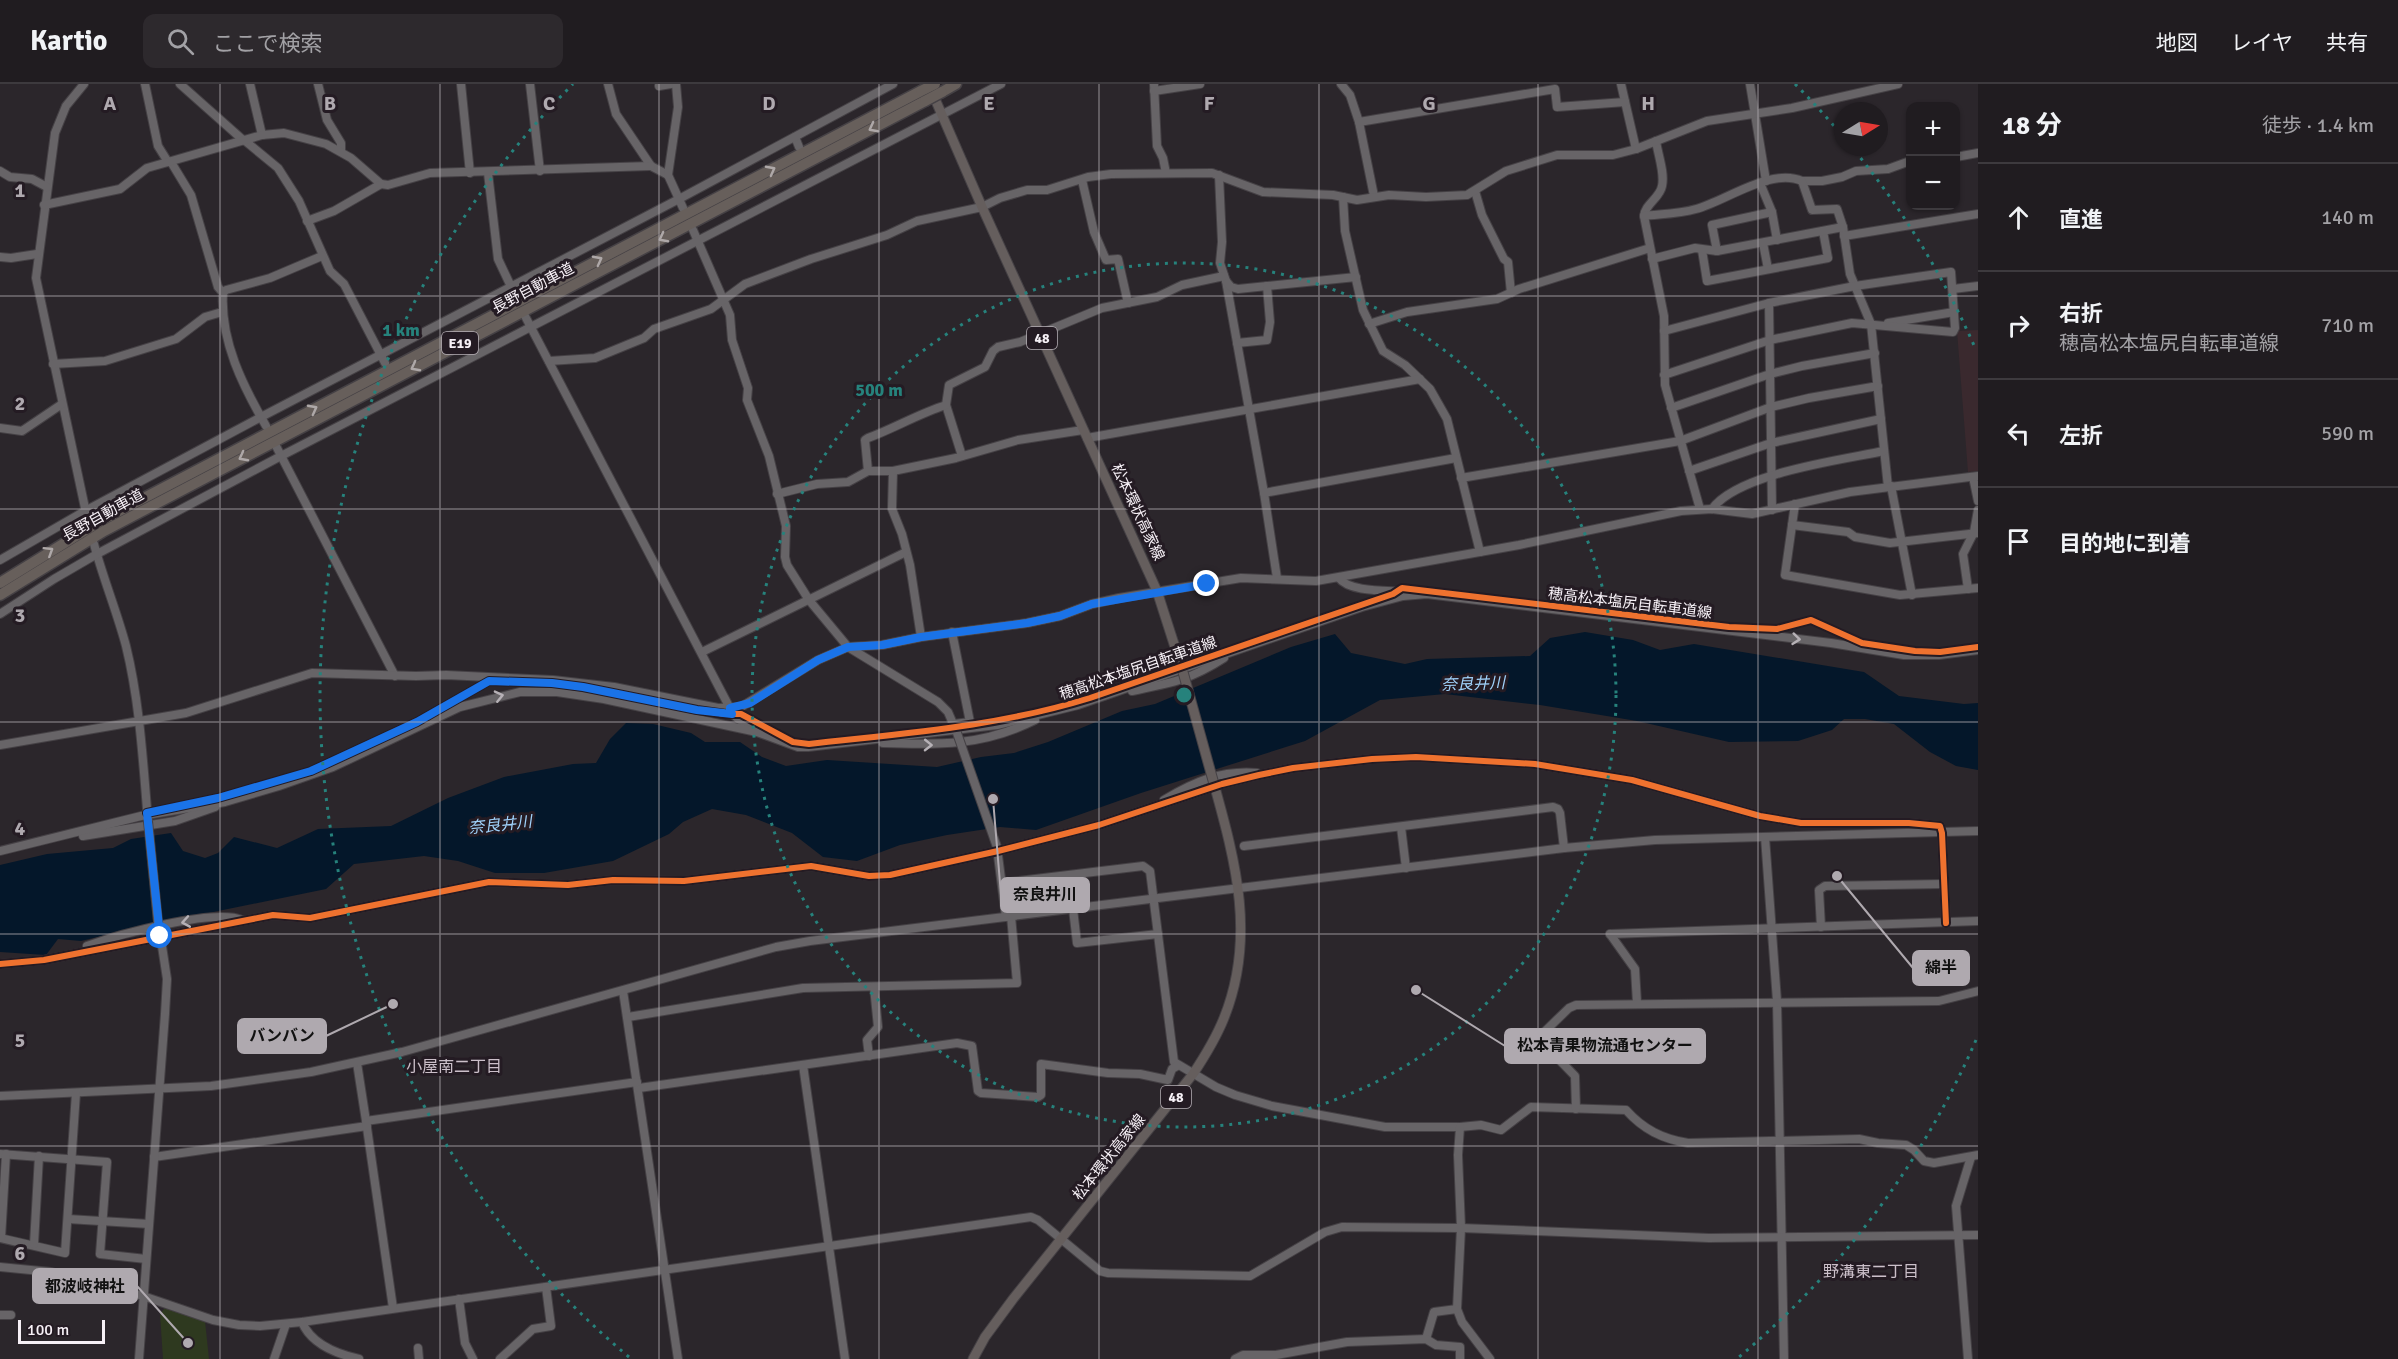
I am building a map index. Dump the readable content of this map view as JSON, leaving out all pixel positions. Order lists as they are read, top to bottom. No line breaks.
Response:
{"streets":{"highway":["長野自動車道","E19"],"main road":["48","松本環状高家線"],"cycle path":["穂高松本塩尻自転車道線"]},"crossings":[["長野自動車道","松本環状高家線"]],"districts":["小屋南二丁目","野溝東二丁目"],"water":["奈良井川"],"places":["奈良井川","綿半","松本青果物流通センター","バンバン","都波岐神社"],"scale_bar":"100 m","north":"right","page":{"header":"Kartio","search":"ここで検索","nav":["地図","レイヤ","共有"],"heading":["18 分","徒歩 · 1.4 km"],"map_buttons":["+","−"],"list":[["直進","140 m"],["右折","穂高松本塩尻自転車道線","710 m"],["左折","590 m"],"目的地に到着"],"scale":"100 m"},"grid":{"columns":["A","B","C","D","E","F","G","H"],"rows":["1","2","3","4","5","6"]},"rings":["1 km","500 m"]}
